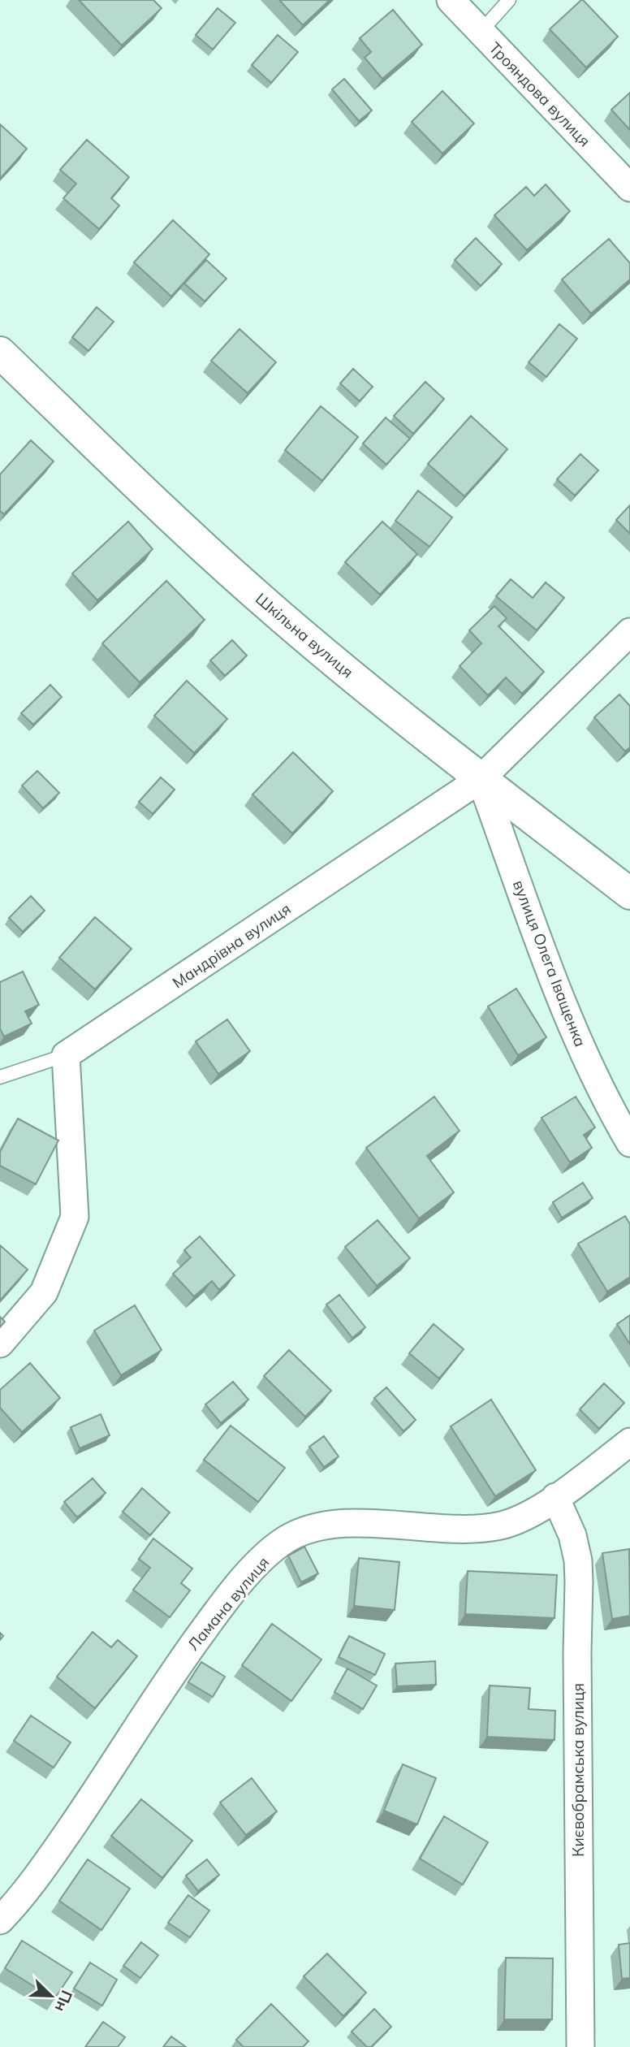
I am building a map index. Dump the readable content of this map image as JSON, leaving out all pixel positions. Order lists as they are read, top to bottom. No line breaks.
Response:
{"streets":{"main road":["Шкільна вулиця"],"street":["Трояндова вулиця","Мандрівна вулиця","вулиця Олега Іващенка","Ламана вулиця","Києвобрамська вулиця"]},"crossings":[["Шкільна вулиця","Мандрівна вулиця"],["Шкільна вулиця","вулиця Олега Іващенка"],["Мандрівна вулиця","вулиця Олега Іващенка"],["Ламана вулиця","Києвобрамська вулиця"]],"north":"bottom right"}
